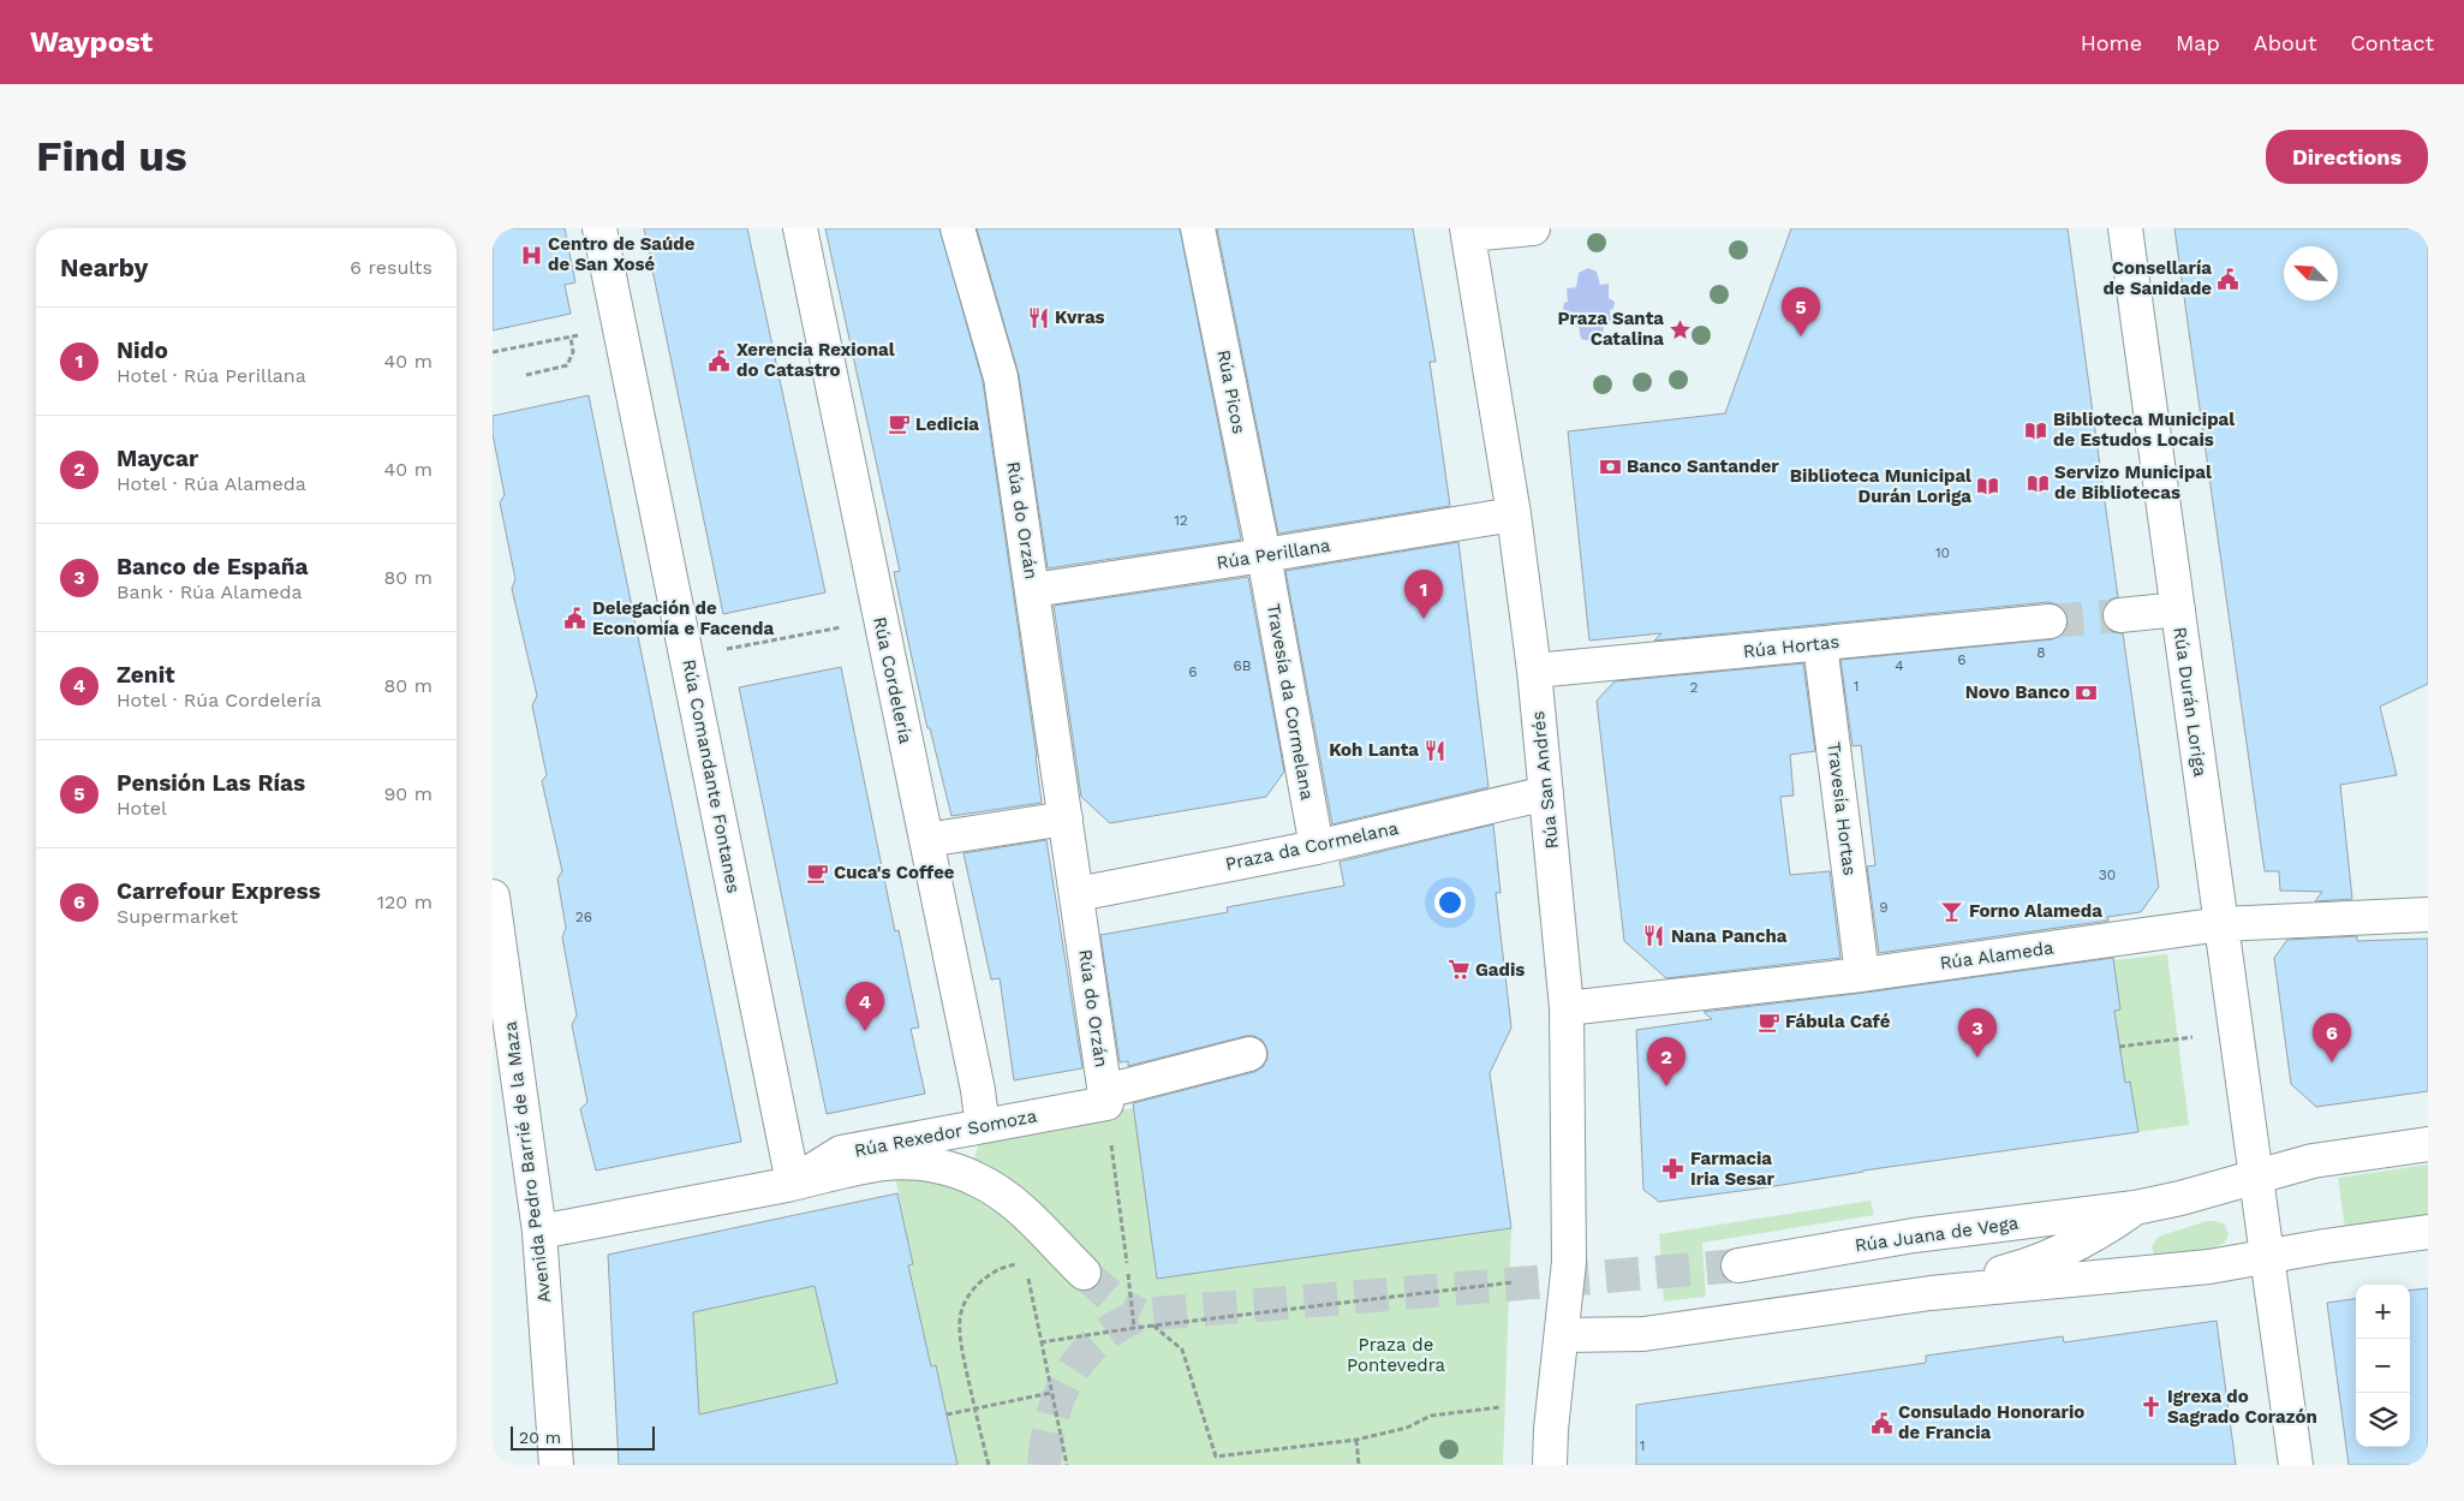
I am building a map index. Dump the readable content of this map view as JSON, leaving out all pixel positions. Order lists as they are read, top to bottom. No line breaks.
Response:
{"streets":{"street":["Rúa Picos","Rúa do Orzán","Rúa Perillana","Rúa Hortas","Rúa Cordelería","Travesía da Cormelana","Rúa Durán Loriga","Rúa Comandante Fontanes","Rúa San Andrés","Travesía Hortas","Praza da Cormelana","Rúa Alameda","Rúa Rexedor Somoza","Avenida Pedro Barrié de la Maza","Rúa Juana de Vega"]},"crossings":[["Rúa Picos","Rúa Perillana"],["Rúa Picos","Travesía da Cormelana"],["Rúa do Orzán","Rúa Perillana"],["Rúa do Orzán","Praza da Cormelana"],["Rúa do Orzán","Rúa Rexedor Somoza"],["Rúa Perillana","Travesía da Cormelana"],["Rúa Perillana","Rúa San Andrés"],["Rúa Hortas","Rúa San Andrés"],["Rúa Hortas","Travesía Hortas"],["Rúa Cordelería","Rúa Rexedor Somoza"],["Travesía da Cormelana","Praza da Cormelana"],["Rúa Durán Loriga","Rúa Alameda"],["Rúa Durán Loriga","Rúa Juana de Vega"],["Rúa Comandante Fontanes","Rúa Rexedor Somoza"],["Rúa San Andrés","Praza da Cormelana"],["Rúa San Andrés","Rúa Alameda"],["Rúa San Andrés","Rúa Juana de Vega"],["Travesía Hortas","Rúa Alameda"],["Rúa Rexedor Somoza","Avenida Pedro Barrié de la Maza"]],"parks":["Praza de Pontevedra"],"places":{"hospital":["Centro de Saúde de San Xosé"],"public building":["Consellaría de Sanidade","Xerencia Rexional do Catastro","Delegación de Economía e Facenda","Consulado Honorario de Francia"],"restaurant":["Kvras","Koh Lanta","Nana Pancha"],"place":["Praza Santa Catalina"],"cafe":["Ledicia","Cuca's Coffee","Fábula Café"],"library":["Biblioteca Municipal de Estudos Locais","Servizo Municipal de Bibliotecas","Biblioteca Municipal Durán Loriga"],"bank":["Banco Santander","Novo Banco"],"bar":["Forno Alameda"],"supermarket":["Gadis"],"pharmacy":["Farmacia Iria Sesar"],"church":["Igrexa do Sagrado Corazón"]},"house_numbers":["12","10","8","6","6B","4","6","1","2","30","9","26","1"],"scale_bar":"20 m","north":"top left","page":{"header":"Waypost","nav":["Home","Map","About","Contact"],"buttons":"Directions","title":"Find us","heading":["Nearby","6 results"],"pins":["5","1","4","3","6","2"],"list":[{"mark":"1","name":"Nido","note":"Hotel · Rúa Perillana","value":"40 m"},{"mark":"2","name":"Maycar","note":"Hotel · Rúa Alameda","value":"40 m"},{"mark":"3","name":"Banco de España","note":"Bank · Rúa Alameda","value":"80 m"},{"mark":"4","name":"Zenit","note":"Hotel · Rúa Cordelería","value":"80 m"},{"mark":"5","name":"Pensión Las Rías","note":"Hotel","value":"90 m"},{"mark":"6","name":"Carrefour Express","note":"Supermarket","value":"120 m"}],"map_buttons":["+","−"],"scale":"20 m"}}
